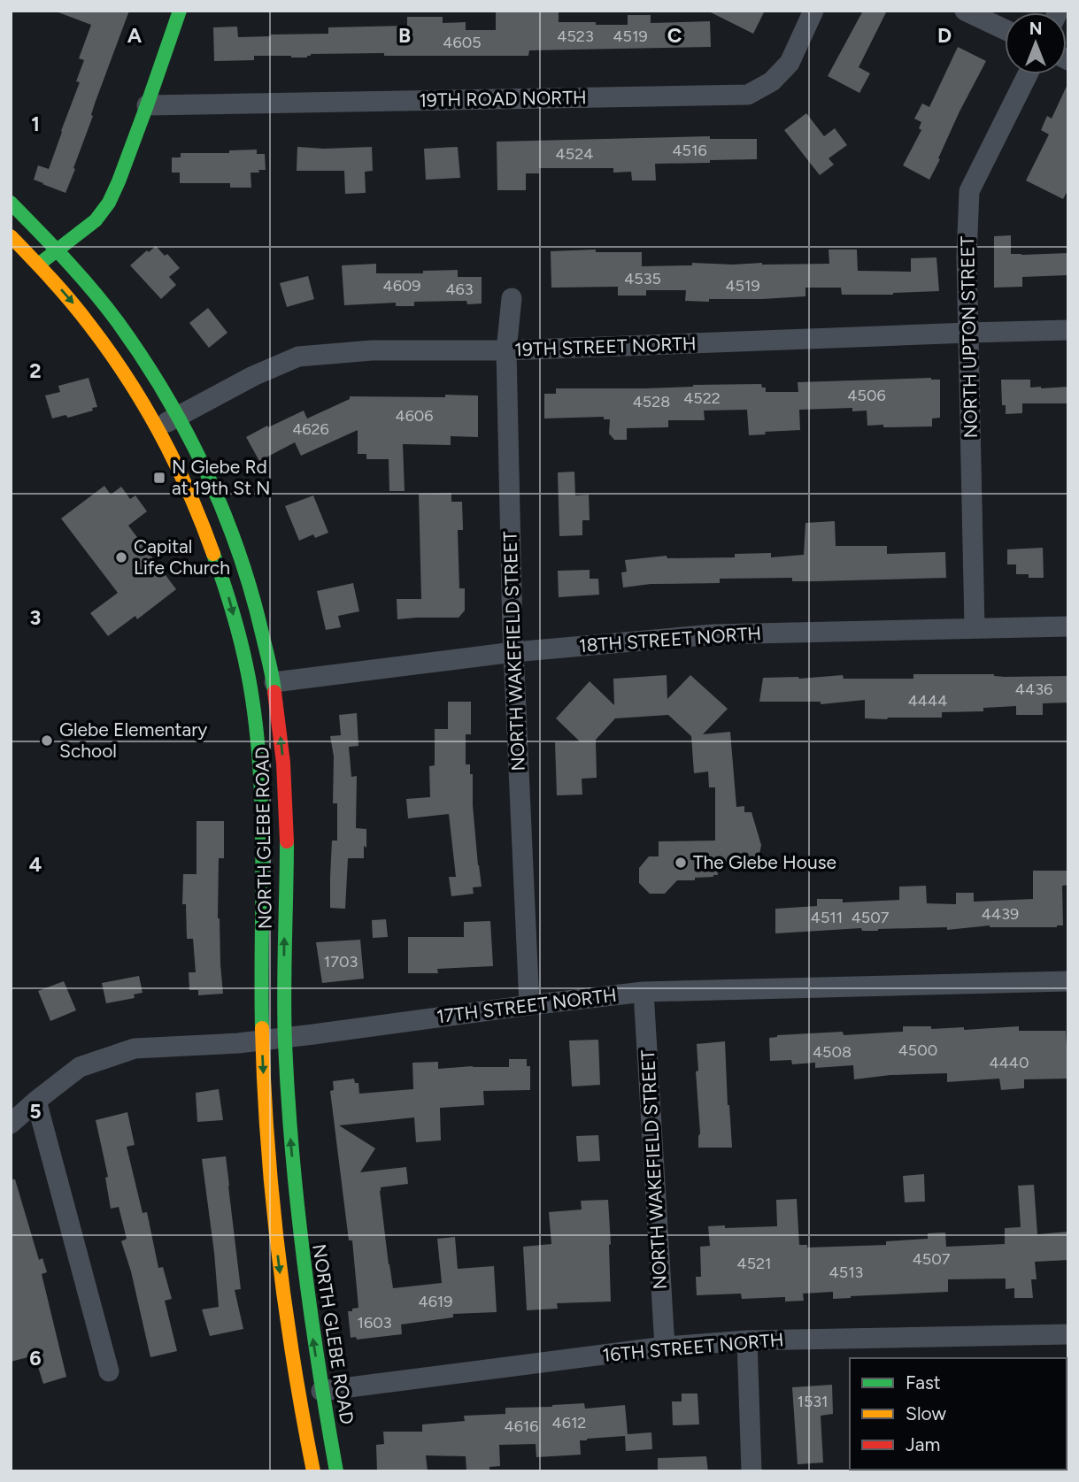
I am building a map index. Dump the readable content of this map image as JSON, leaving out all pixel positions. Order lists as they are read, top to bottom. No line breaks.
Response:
{"streets":{"main road":["NORTH GLEBE ROAD"],"street":["19TH ROAD NORTH","NORTH UPTON STREET","19TH STREET NORTH","18TH STREET NORTH","NORTH WAKEFIELD STREET","17TH STREET NORTH","16TH STREET NORTH"]},"crossings":[["NORTH UPTON STREET","19TH STREET NORTH"],["NORTH UPTON STREET","18TH STREET NORTH"],["19TH STREET NORTH","NORTH WAKEFIELD STREET"],["19TH STREET NORTH","NORTH GLEBE ROAD"],["18TH STREET NORTH","NORTH WAKEFIELD STREET"],["18TH STREET NORTH","NORTH GLEBE ROAD"],["NORTH WAKEFIELD STREET","17TH STREET NORTH"],["NORTH WAKEFIELD STREET","16TH STREET NORTH"],["NORTH GLEBE ROAD","17TH STREET NORTH"],["NORTH GLEBE ROAD","16TH STREET NORTH"]],"places":{"transit":["N Glebe Rd at 19th St N"],"other":["Capital Life Church","Glebe Elementary School","The Glebe House"]},"house_numbers":["4523","4519","4605","4516","4524","4535","4609","4519","463","4506","4522","4528","4606","4626","4436","4444","4439","4511","4507","1703","4500","4508","4440","4507","4521","4513","4619","1603","1531","4612","4616"],"legend":["Fast","Slow","Jam"],"north":"top","grid":{"columns":["A","B","C","D"],"rows":["1","2","3","4","5","6"]}}
